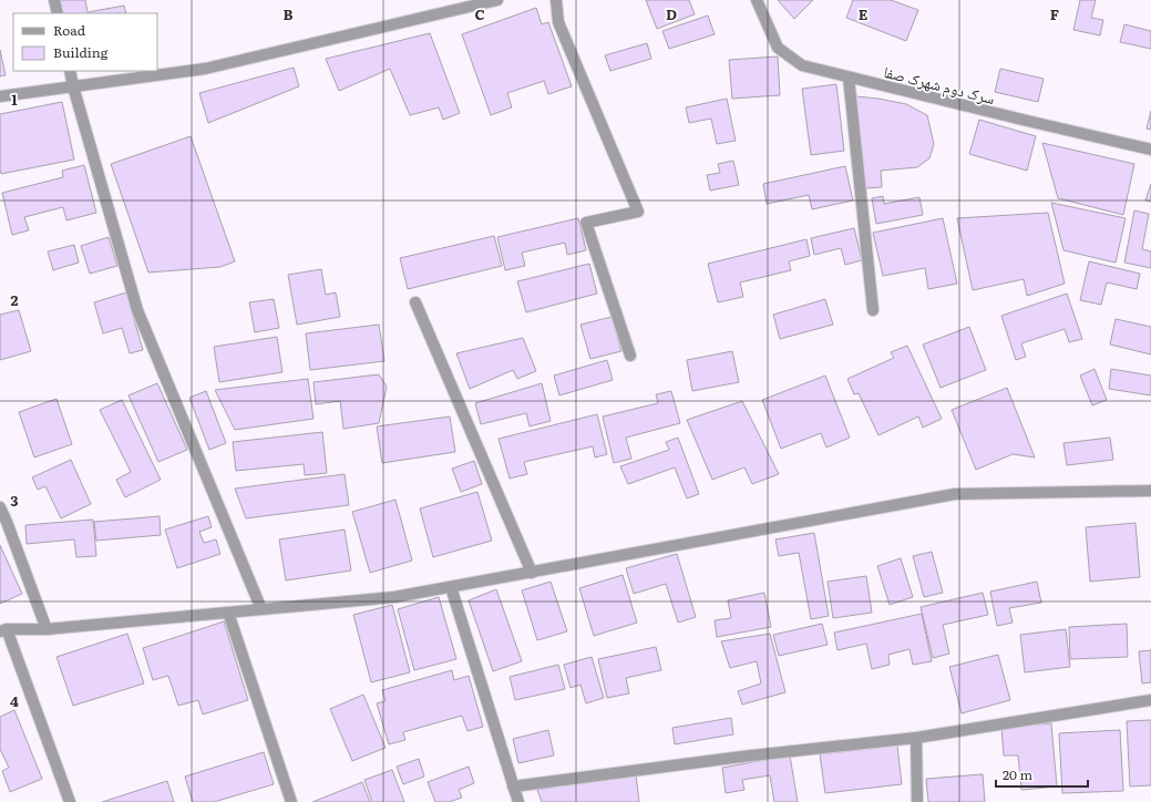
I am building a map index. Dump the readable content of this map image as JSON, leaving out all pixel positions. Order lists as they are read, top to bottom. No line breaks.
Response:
{"streets":{"street":["سرک دوم شهرک صفا"]},"legend":["Road","Building"],"scale_bar":"20 m","grid":{"columns":["B","C","D","E","F"],"rows":["1","2","3","4"]}}
